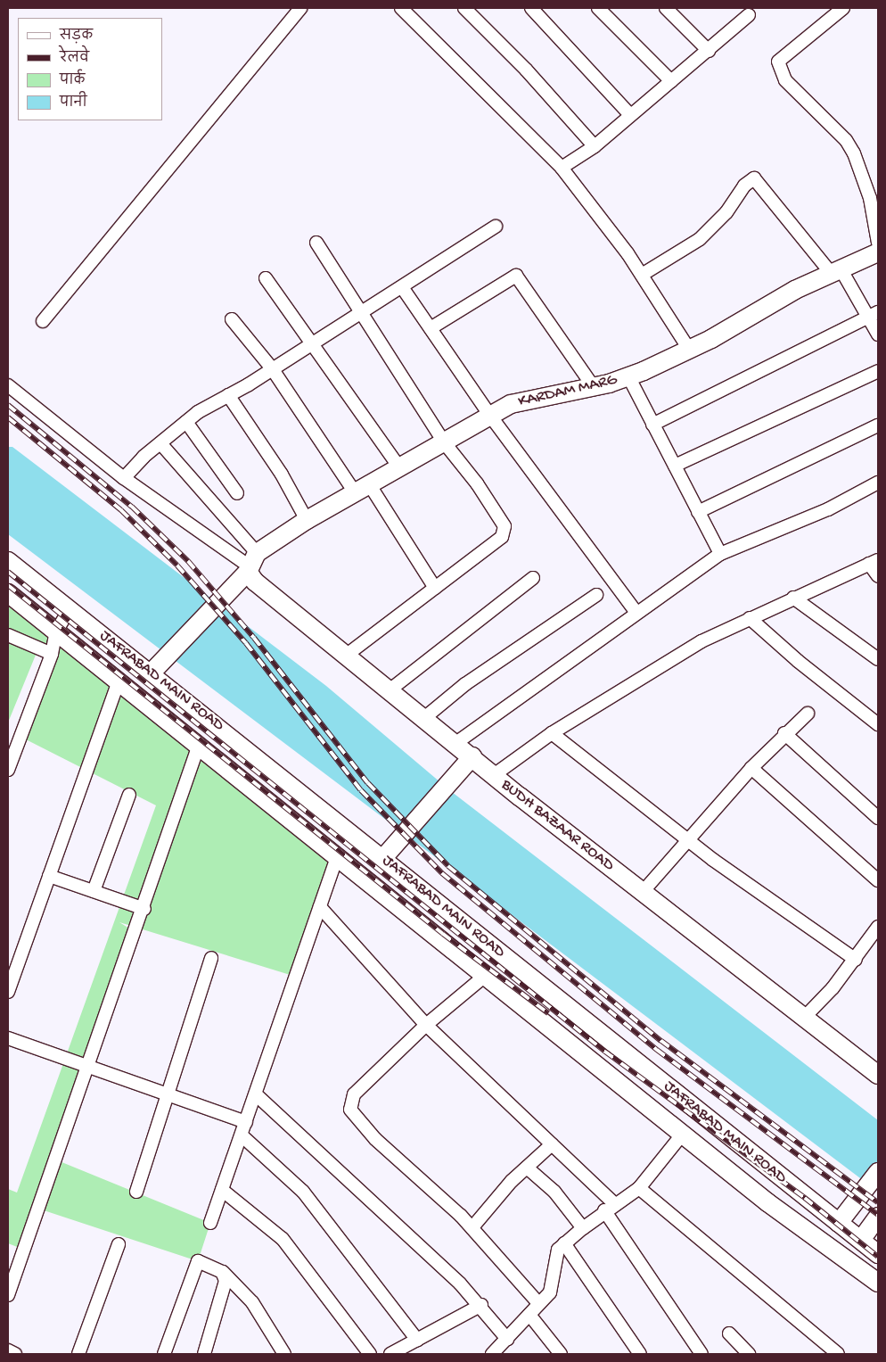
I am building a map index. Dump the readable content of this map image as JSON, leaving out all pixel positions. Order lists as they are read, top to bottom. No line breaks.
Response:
{"streets":{"main road":["KARDAM MARG","JAFRABAD MAIN ROAD","BUDH BAZAAR ROAD"]},"crossings":[["KARDAM MARG","JAFRABAD MAIN ROAD"],["KARDAM MARG","BUDH BAZAAR ROAD"]],"legend":["सड़क","रेलवे","पार्क","पानी"]}
